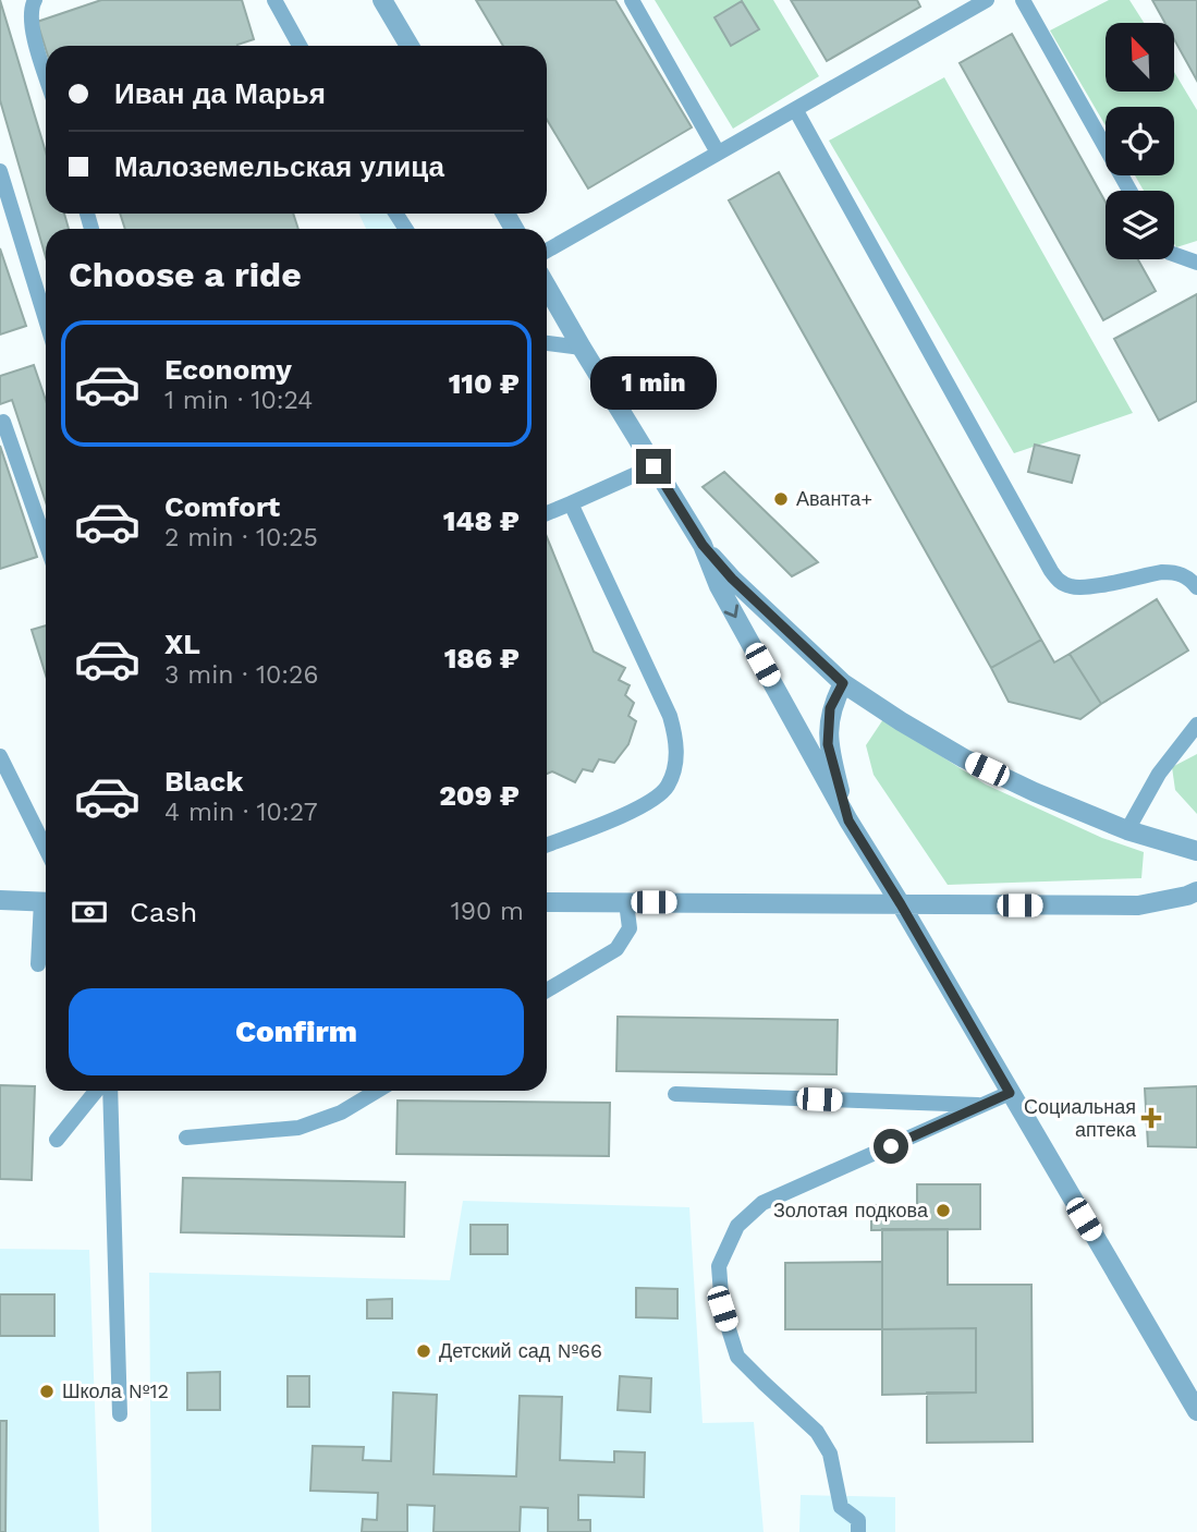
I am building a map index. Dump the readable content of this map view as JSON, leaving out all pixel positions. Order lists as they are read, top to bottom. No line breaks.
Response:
{"places":{"other":["Аванта+","Золотая подкова","Детский сад №66","Школа №12"],"health":["Социальная аптека"]},"north":"top left","page":{"banner":["Иван да Марья","Малоземельская улица"],"heading":"Choose a ride","list":[{"name":"Economy","note":"1 min · 10:24","value":"110 ₽"},{"name":"Comfort","note":"2 min · 10:25","value":"148 ₽"},{"name":"XL","note":"3 min · 10:26","value":"186 ₽"},{"name":"Black","note":"4 min · 10:27","value":"209 ₽"}],"bubble":"1 min","pay":["Cash","190 m"],"buttons":"Confirm"}}
